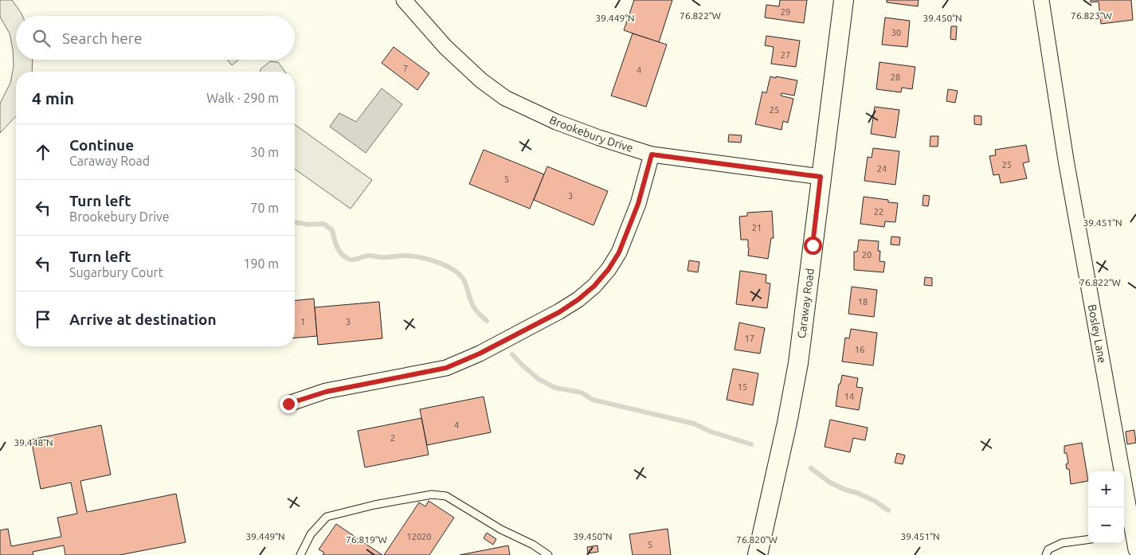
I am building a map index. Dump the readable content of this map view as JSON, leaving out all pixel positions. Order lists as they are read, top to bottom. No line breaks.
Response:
{"streets":{"street":["Brookebury Drive","Caraway Road","Bosley Lane"]},"crossings":[["Brookebury Drive","Caraway Road"]],"house_numbers":["29","30","27","7","4","28","25","25","24","5","3","22","21","20","18","1","3","17","16","15","14","4","2","12020","5"],"page":{"search":"Search here","heading":["4 min","Walk · 290 m"],"list":[["Continue","Caraway Road","30 m"],["Turn left","Brookebury Drive","70 m"],["Turn left","Sugarbury Court","190 m"],"Arrive at destination"],"map_buttons":["+","−"]},"coordinates":["76.822°W","76.823°W","39.449°N","39.450°N","39.451°N","39.448°N","76.819°W","76.820°W"]}
